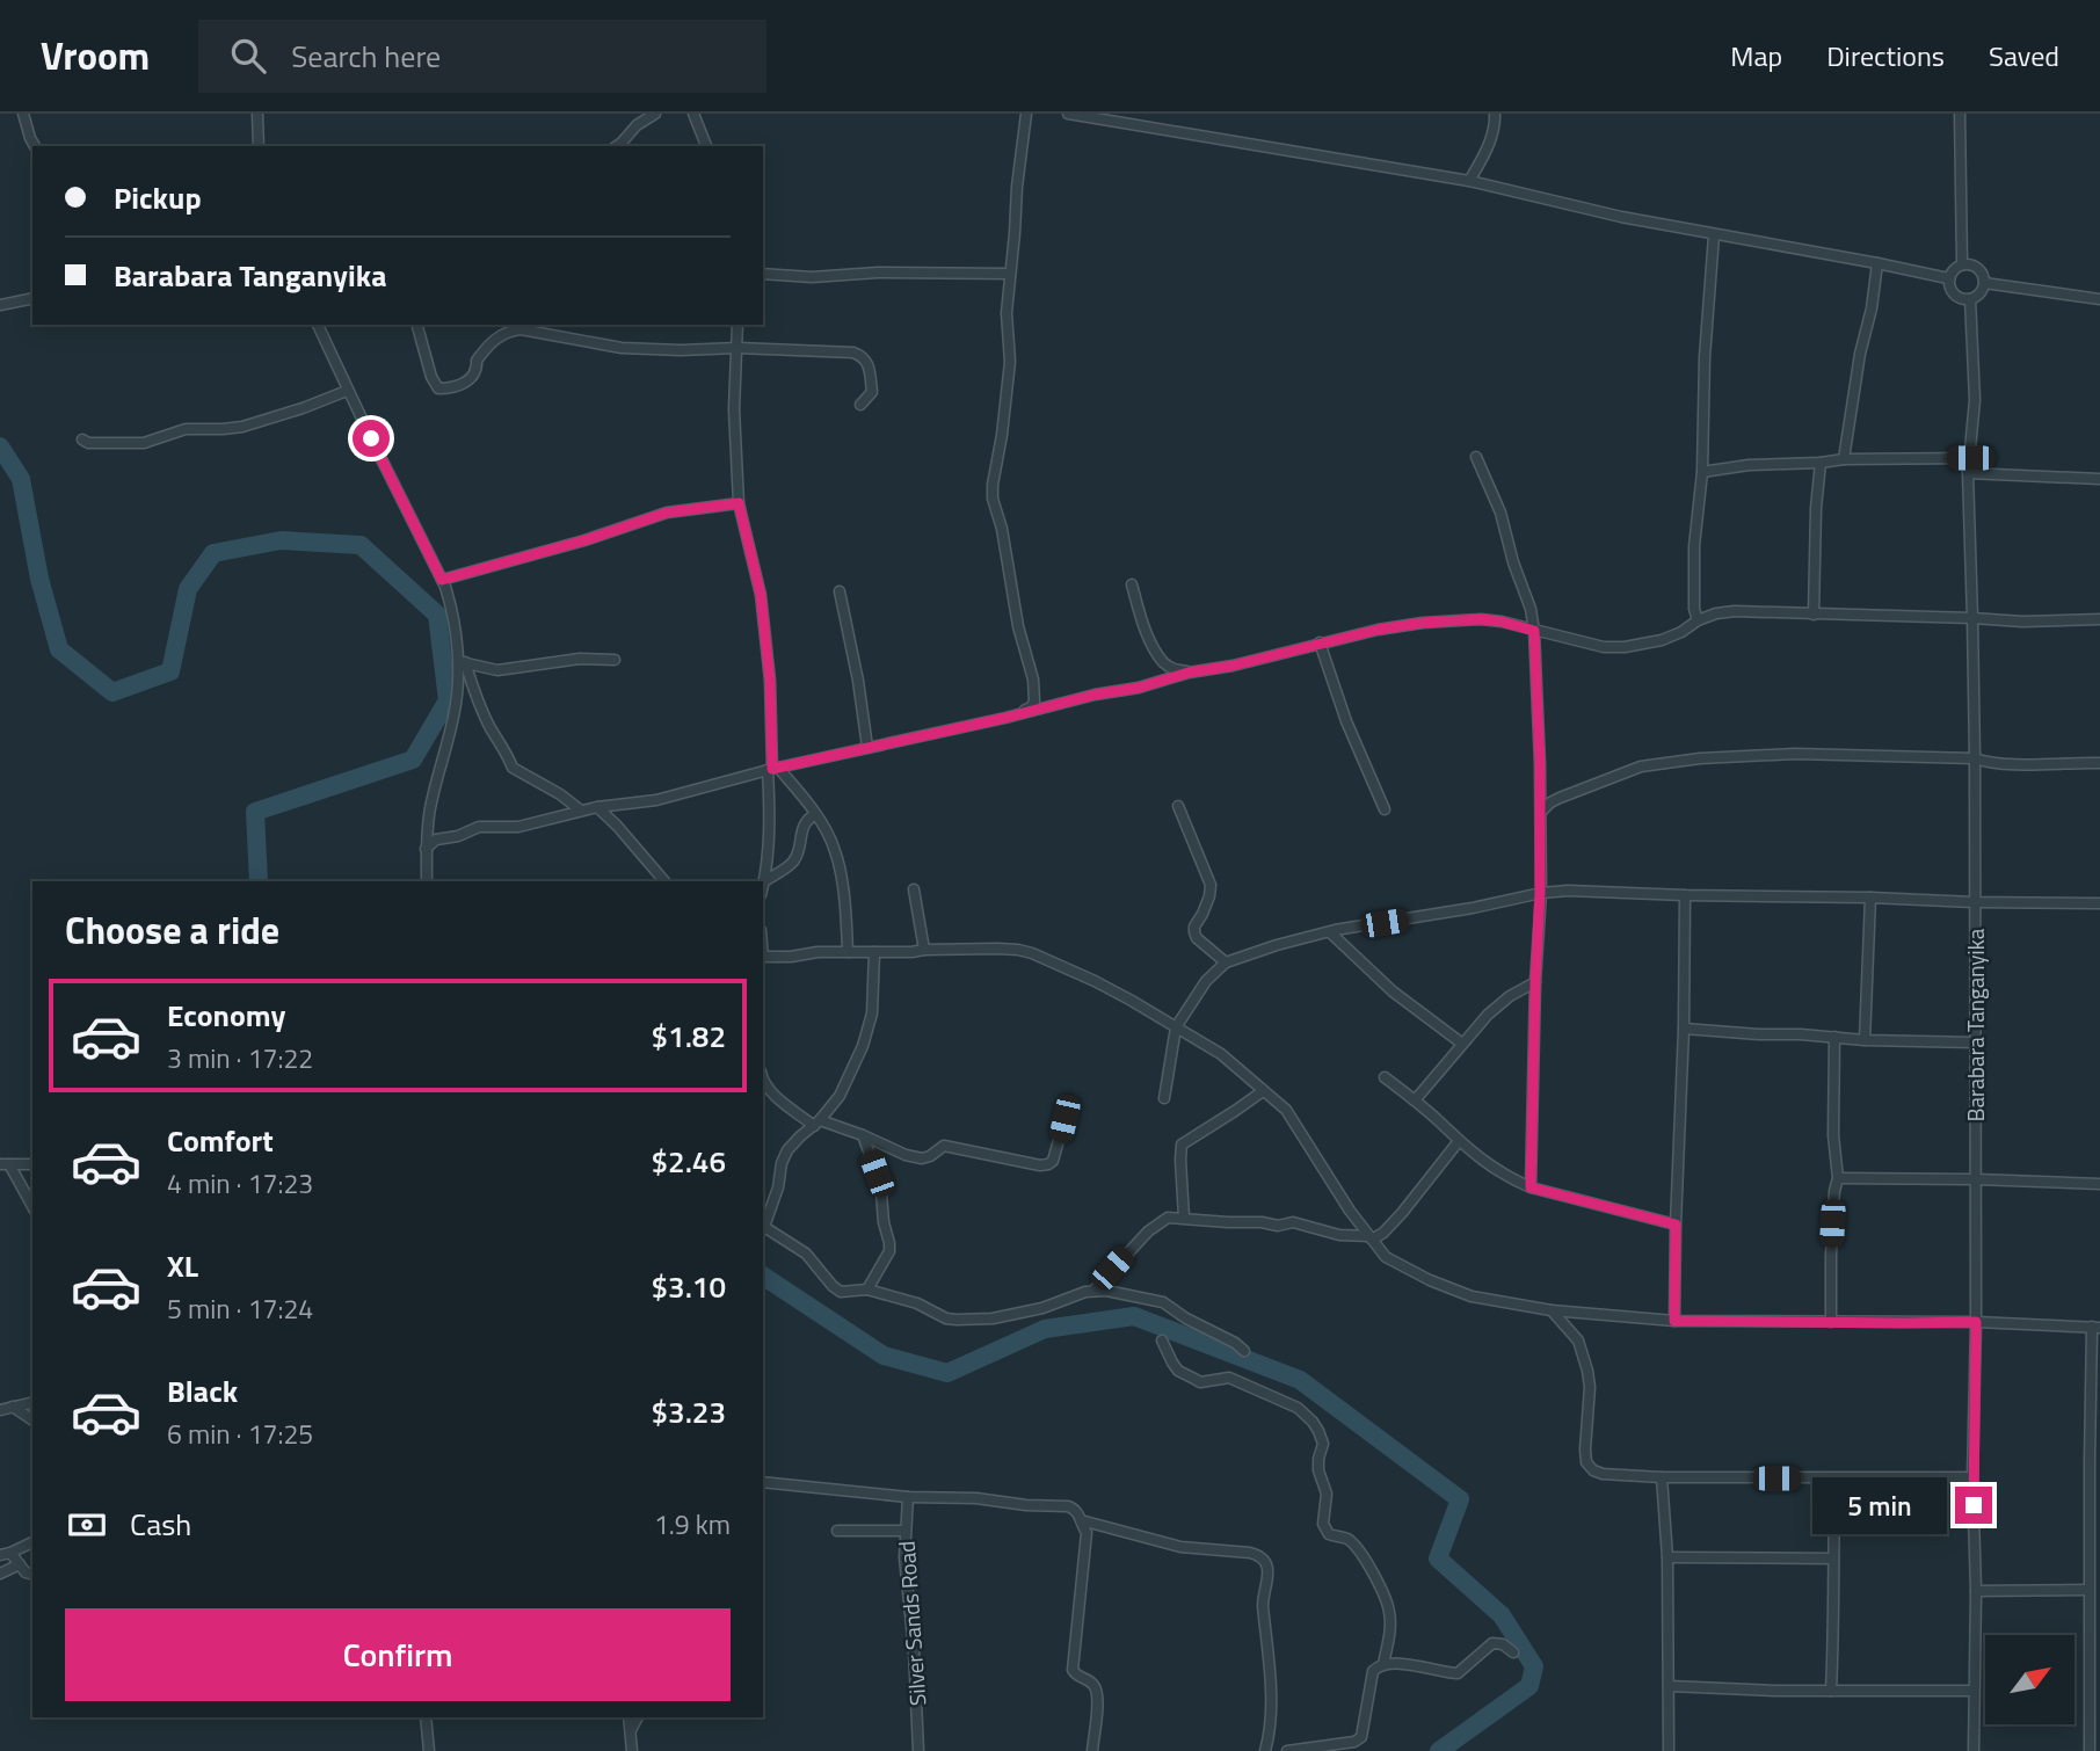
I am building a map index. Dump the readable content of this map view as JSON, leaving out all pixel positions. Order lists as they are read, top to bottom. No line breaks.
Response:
{"streets":{"street":["Barabara Tanganyika","Silver Sands Road"]},"north":"top right","page":{"header":"Vroom","search":"Search here","nav":["Map","Directions","Saved"],"banner":["Pickup","Barabara Tanganyika"],"heading":"Choose a ride","list":[{"name":"Economy","note":"3 min · 17:22","value":"$1.82"},{"name":"Comfort","note":"4 min · 17:23","value":"$2.46"},{"name":"XL","note":"5 min · 17:24","value":"$3.10"},{"name":"Black","note":"6 min · 17:25","value":"$3.23"}],"bubble":"5 min","pay":["Cash","1.9 km"],"buttons":"Confirm"}}
